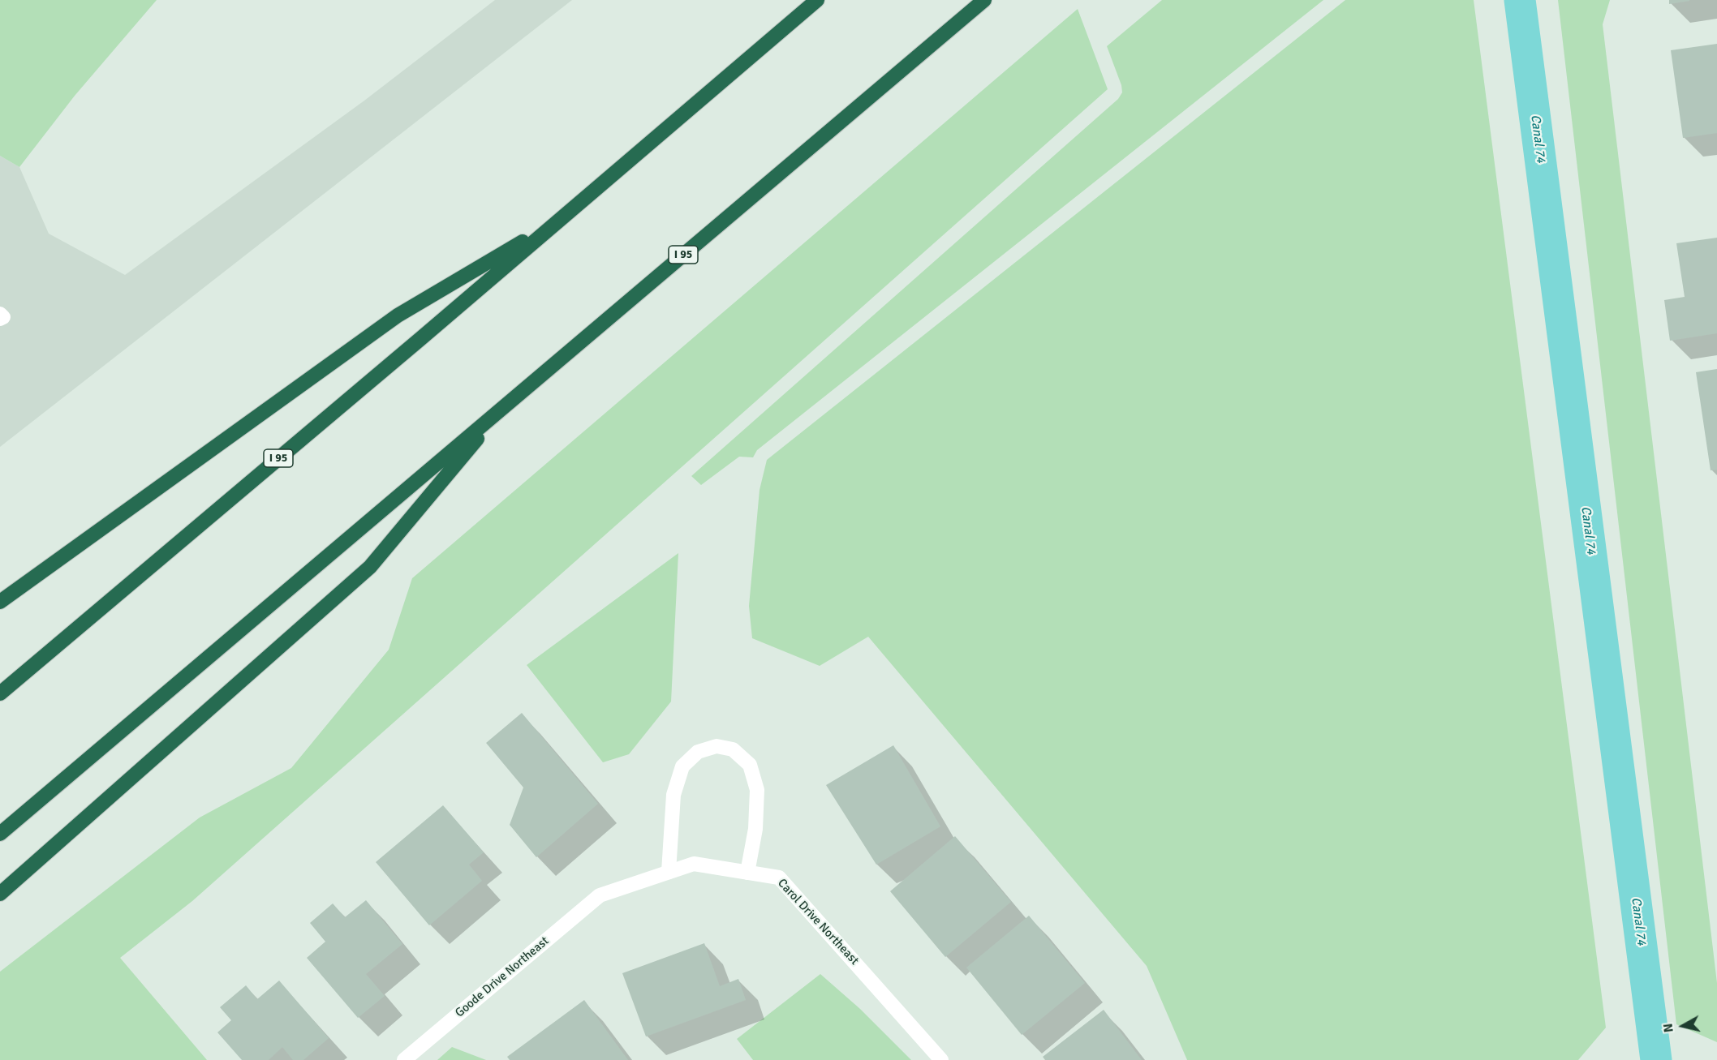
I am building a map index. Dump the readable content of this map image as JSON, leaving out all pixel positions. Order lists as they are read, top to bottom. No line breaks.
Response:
{"streets":{"highway":["I 95"],"street":["Carol Drive Northeast","Goode Drive Northeast"]},"crossings":[["Carol Drive Northeast","Goode Drive Northeast"]],"water":["Canal 74"],"north":"left"}
